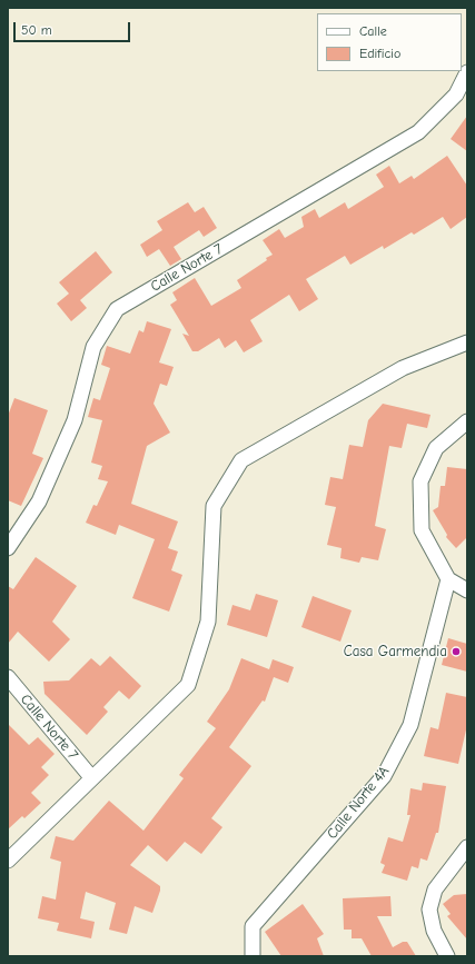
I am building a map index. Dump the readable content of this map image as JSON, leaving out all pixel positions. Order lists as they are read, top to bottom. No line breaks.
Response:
{"streets":{"street":["Calle Norte 7","Calle Norte 4A"]},"places":["Casa Garmendia"],"legend":["Calle","Edificio"],"scale_bar":"50 m"}
